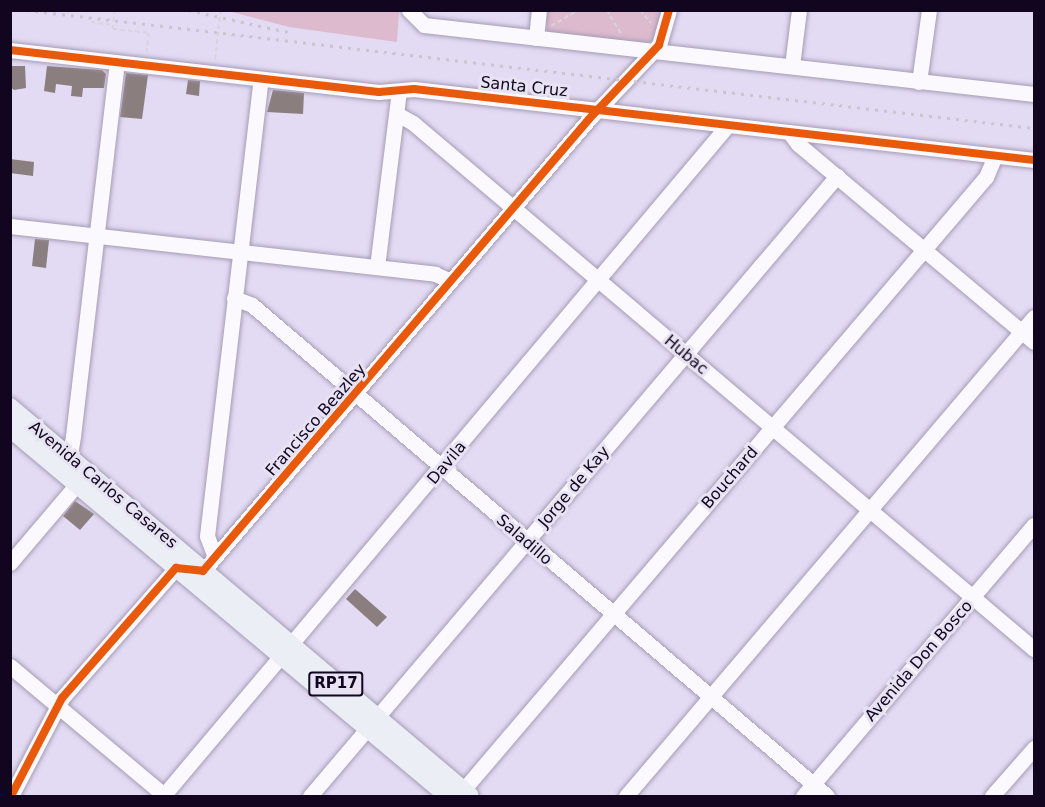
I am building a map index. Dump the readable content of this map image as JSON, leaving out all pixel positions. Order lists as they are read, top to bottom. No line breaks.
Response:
{"streets":{"main road":["Avenida Carlos Casares","RP17"],"street":["Santa Cruz","Hubac","Francisco Beazley","Davila","Bouchard","Jorge de Kay","Saladillo","Avenida Don Bosco"]},"crossings":[["Santa Cruz","Francisco Beazley"],["Santa Cruz","Davila"],["Santa Cruz","Bouchard"],["Hubac","Francisco Beazley"],["Hubac","Davila"],["Hubac","Bouchard"],["Hubac","Jorge de Kay"],["Hubac","Avenida Don Bosco"],["Francisco Beazley","Avenida Carlos Casares"],["Francisco Beazley","Saladillo"],["Davila","Avenida Carlos Casares"],["Davila","Saladillo"],["Bouchard","Avenida Carlos Casares"],["Bouchard","Saladillo"],["Avenida Carlos Casares","Jorge de Kay"],["Jorge de Kay","Saladillo"],["Saladillo","Avenida Don Bosco"]]}
